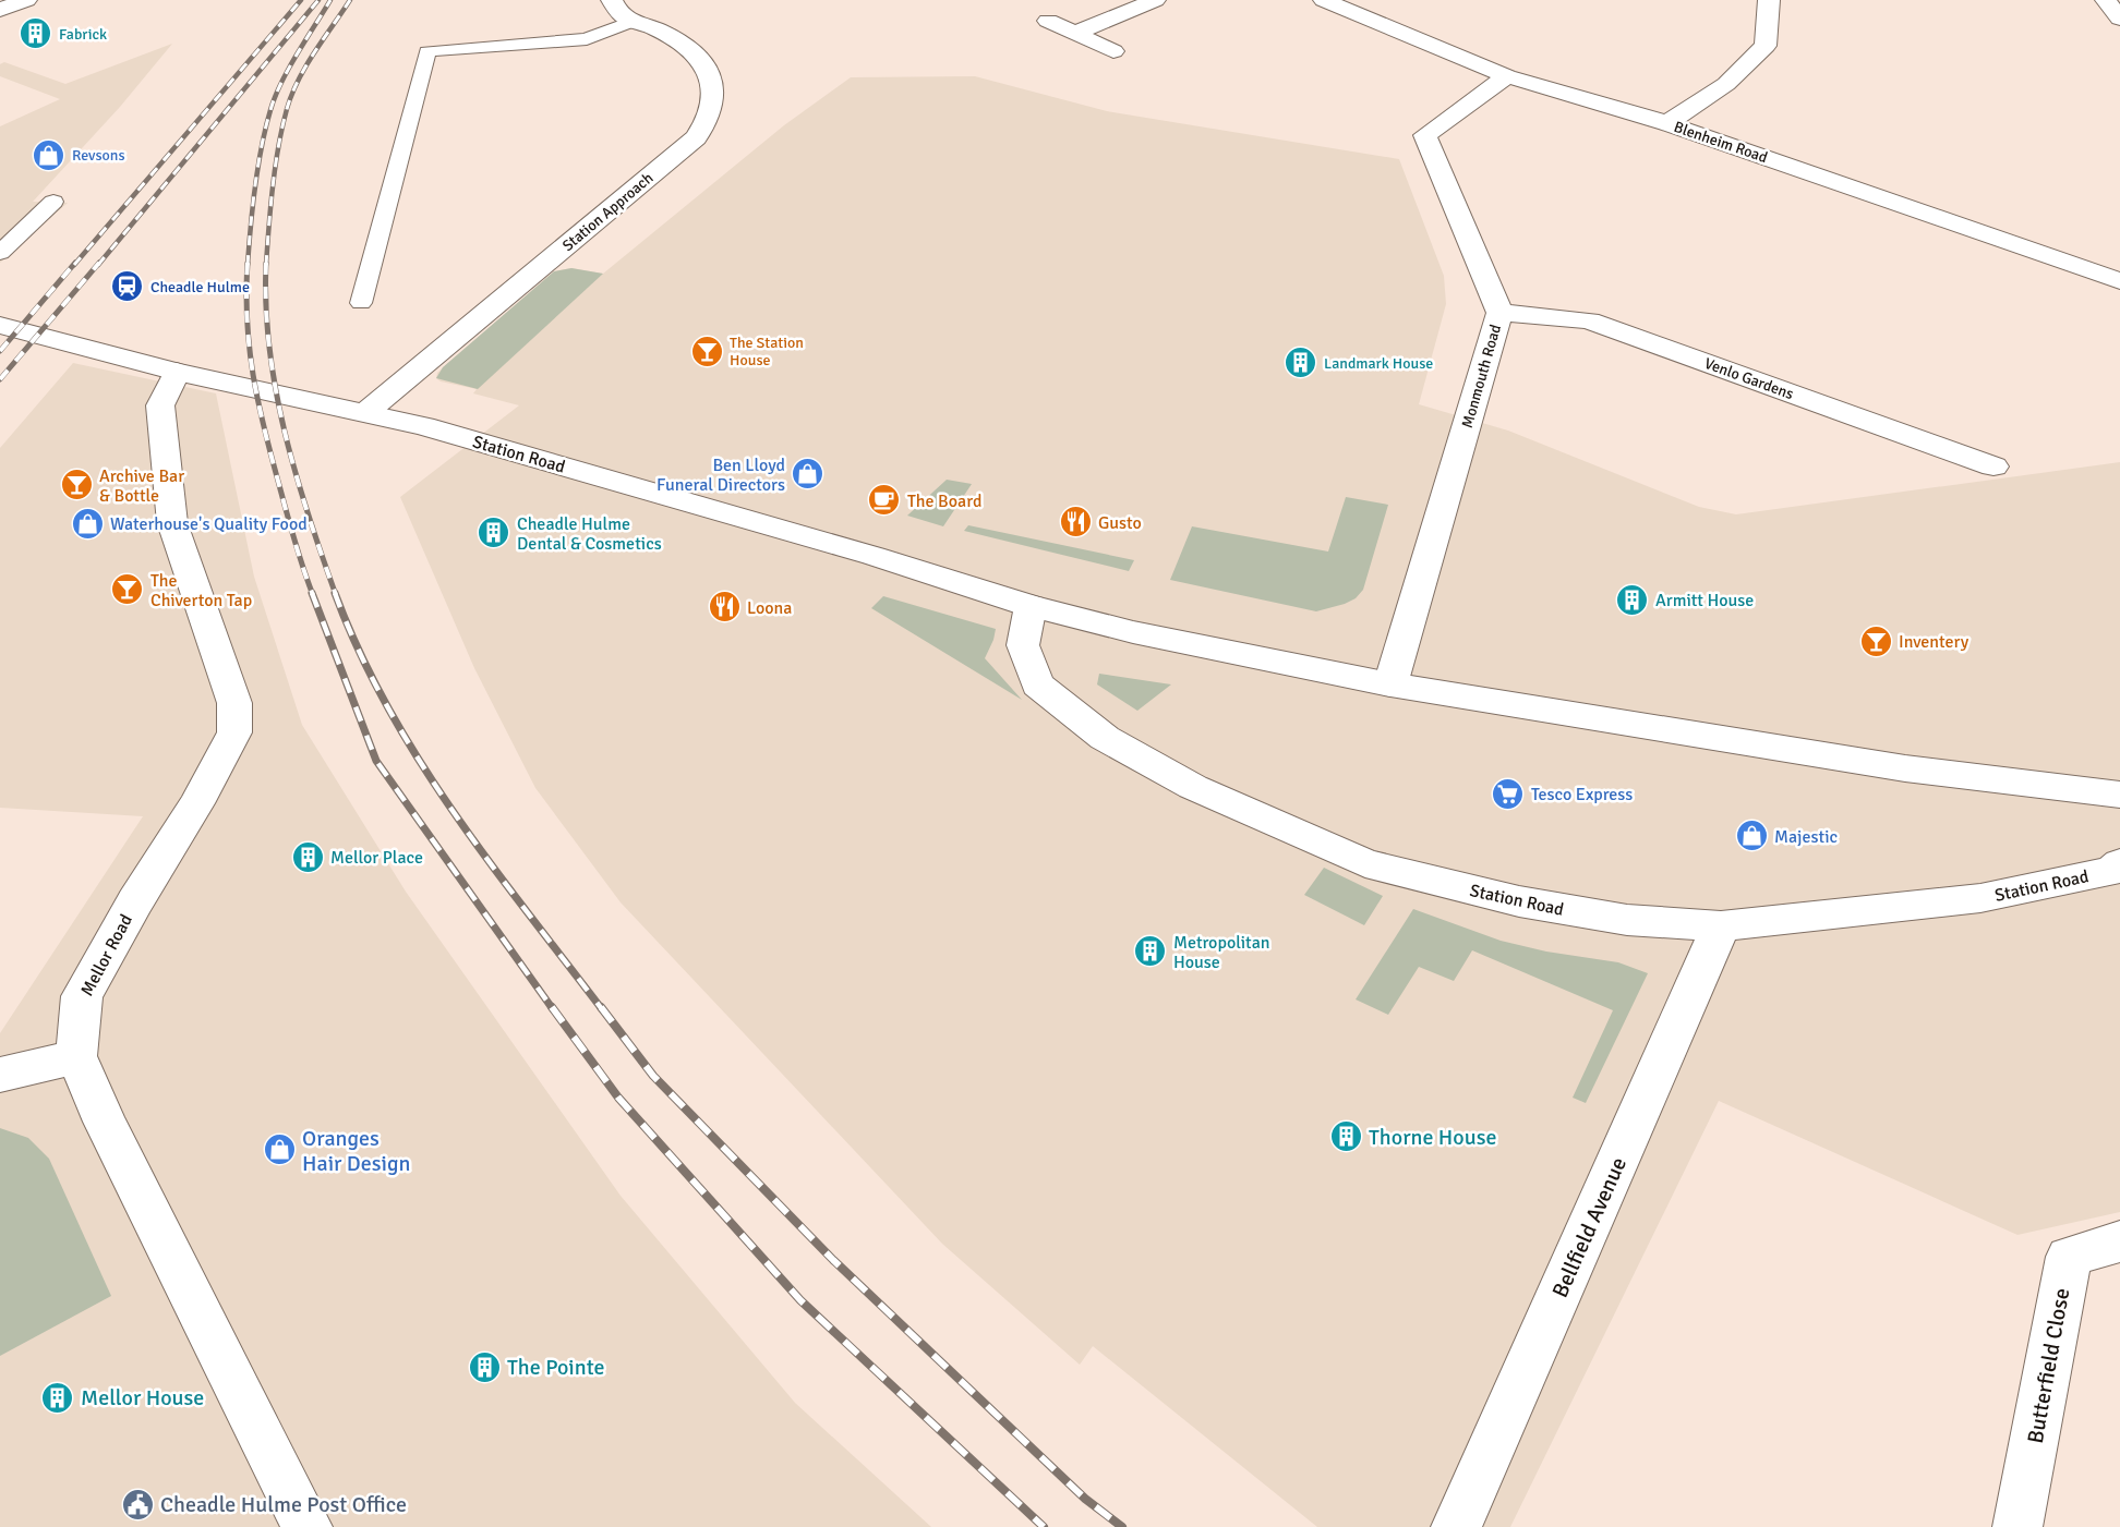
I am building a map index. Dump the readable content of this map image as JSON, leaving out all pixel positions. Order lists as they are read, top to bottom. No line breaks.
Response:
{"streets":{"street":["Blenheim Road","Station Approach","Monmouth Road","Venlo Gardens","Station Road","Mellor Road","Bellfield Avenue","Butterfield Close"]},"crossings":[["Blenheim Road","Monmouth Road"],["Station Approach","Station Road"],["Monmouth Road","Venlo Gardens"],["Monmouth Road","Station Road"],["Station Road","Mellor Road"],["Station Road","Bellfield Avenue"]],"places":{"building":["Fabrick","Landmark House","Cheadle Hulme Dental & Cosmetics","Armitt House","Mellor Place","Metropolitan House","Thorne House","The Pointe","Mellor House"],"shop":["Revsons","Ben Lloyd Funeral Directors","Waterhouse's Quality Food","Majestic","Oranges Hair Design"],"station":["Cheadle Hulme"],"bar":["The Station House","Archive Bar & Bottle","The Chiverton Tap","Inventery"],"cafe":["The Board"],"restaurant":["Gusto","Loona"],"supermarket":["Tesco Express"],"public building":["Cheadle Hulme Post Office"]}}
